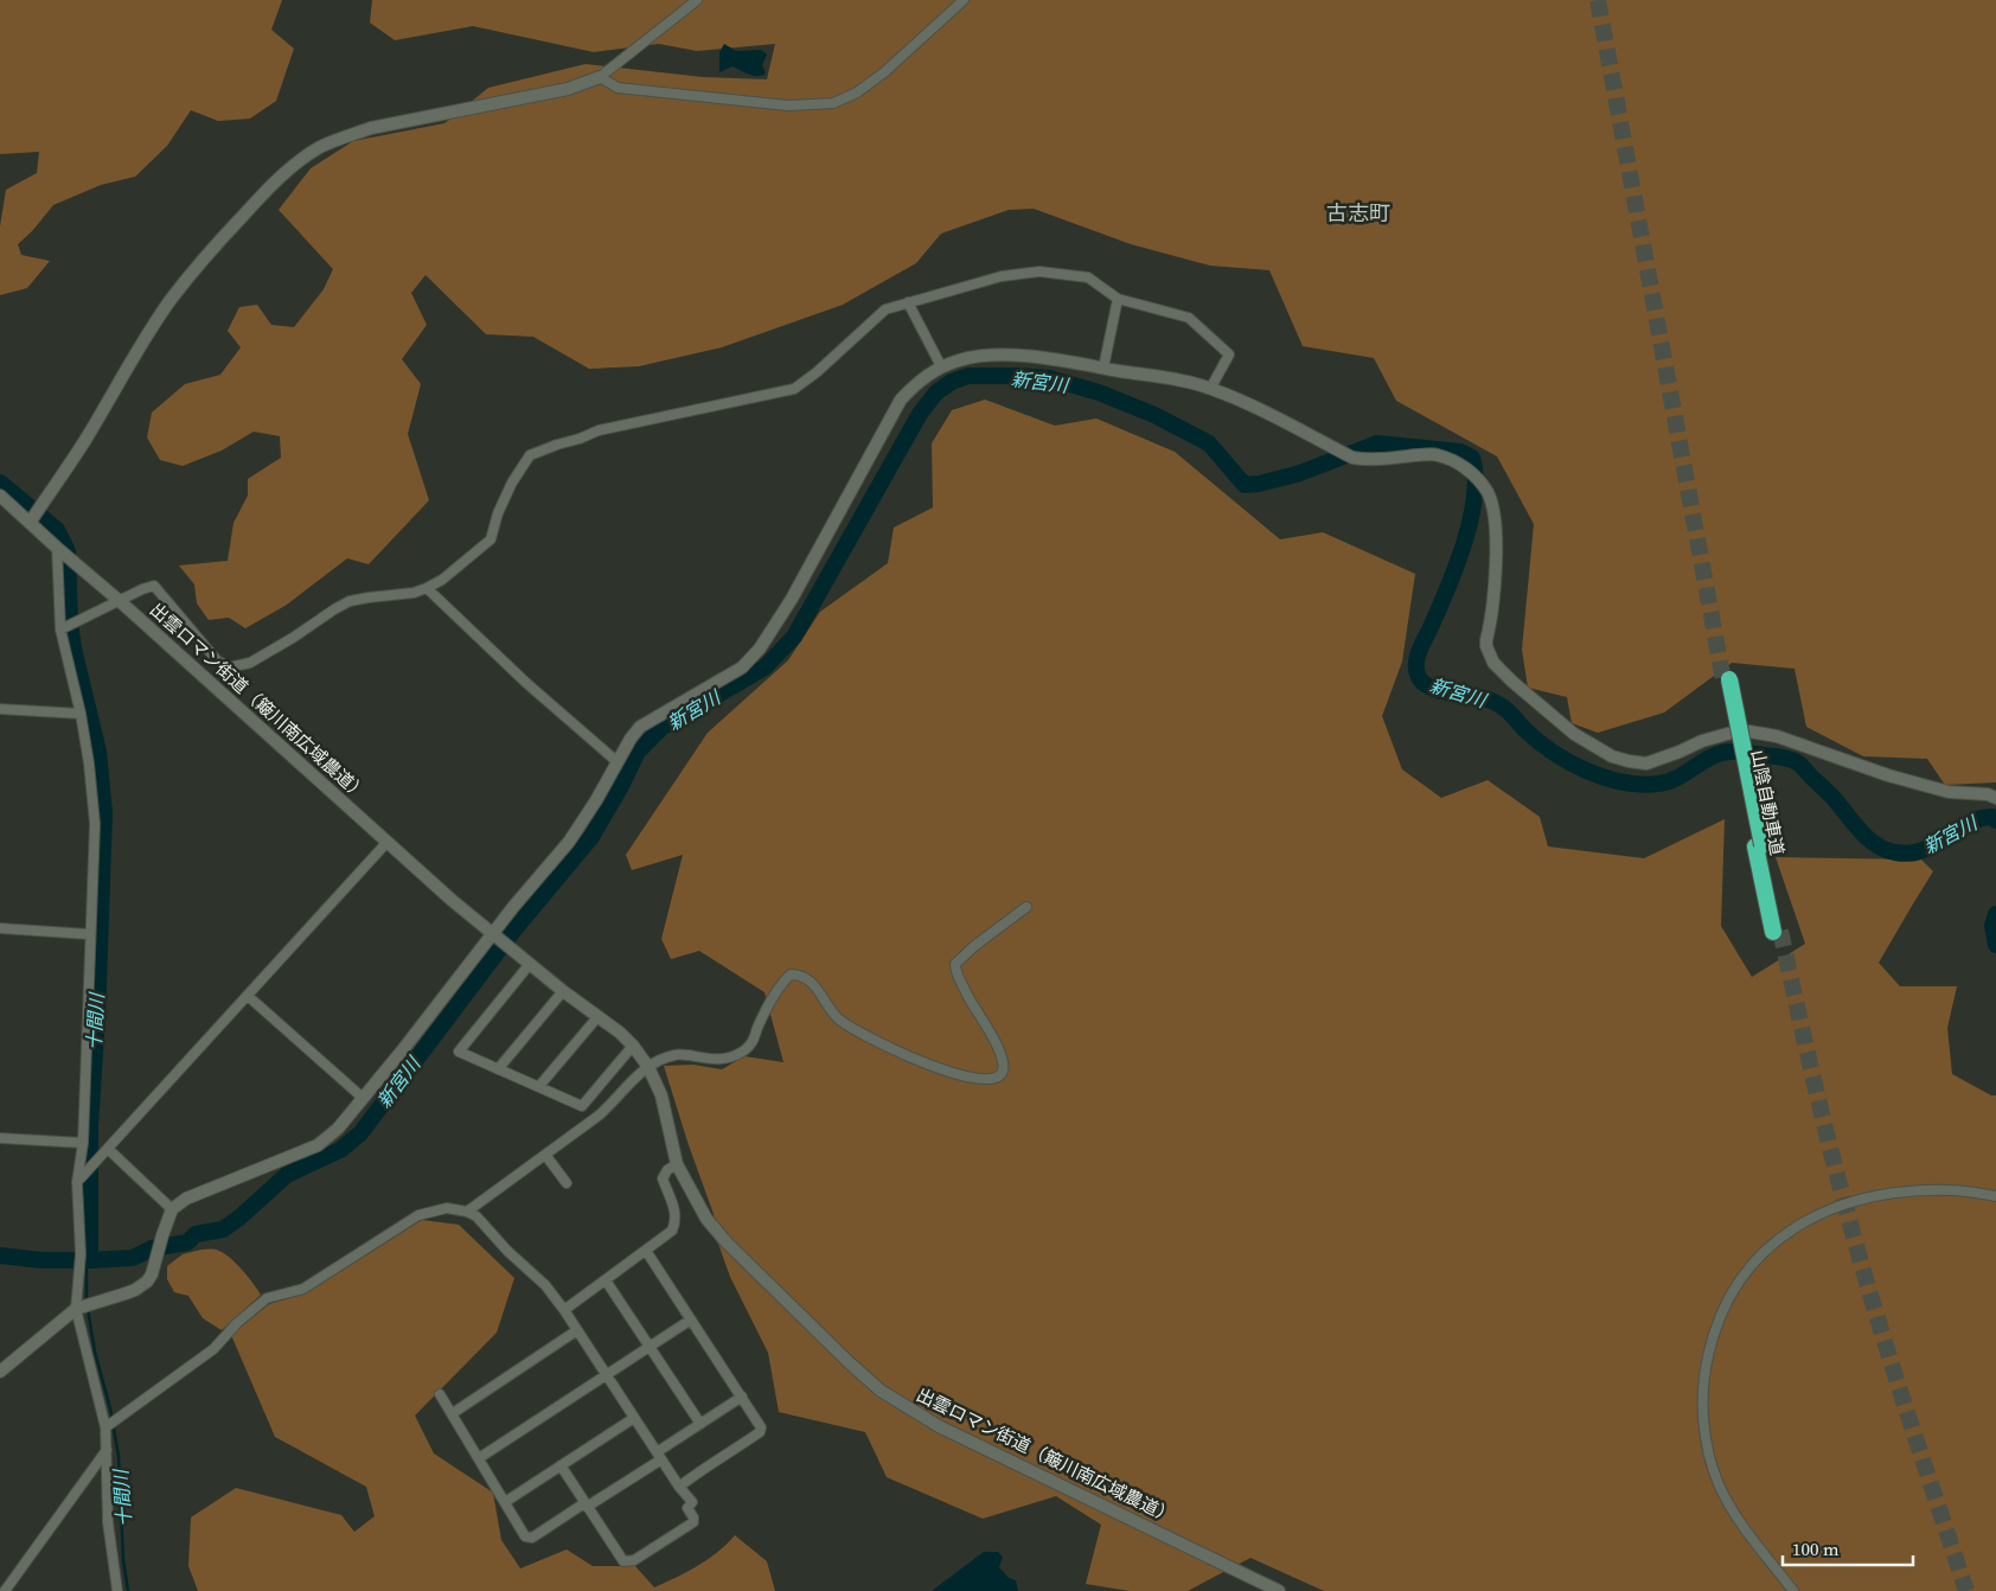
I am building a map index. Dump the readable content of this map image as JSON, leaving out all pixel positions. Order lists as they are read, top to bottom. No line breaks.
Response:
{"streets":{"highway":["山陰自動車道"],"street":["出雲ロマン街道（簸川南広域農道）"]},"districts":["古志町"],"water":["新宮川","十間川"],"scale_bar":"100 m"}
